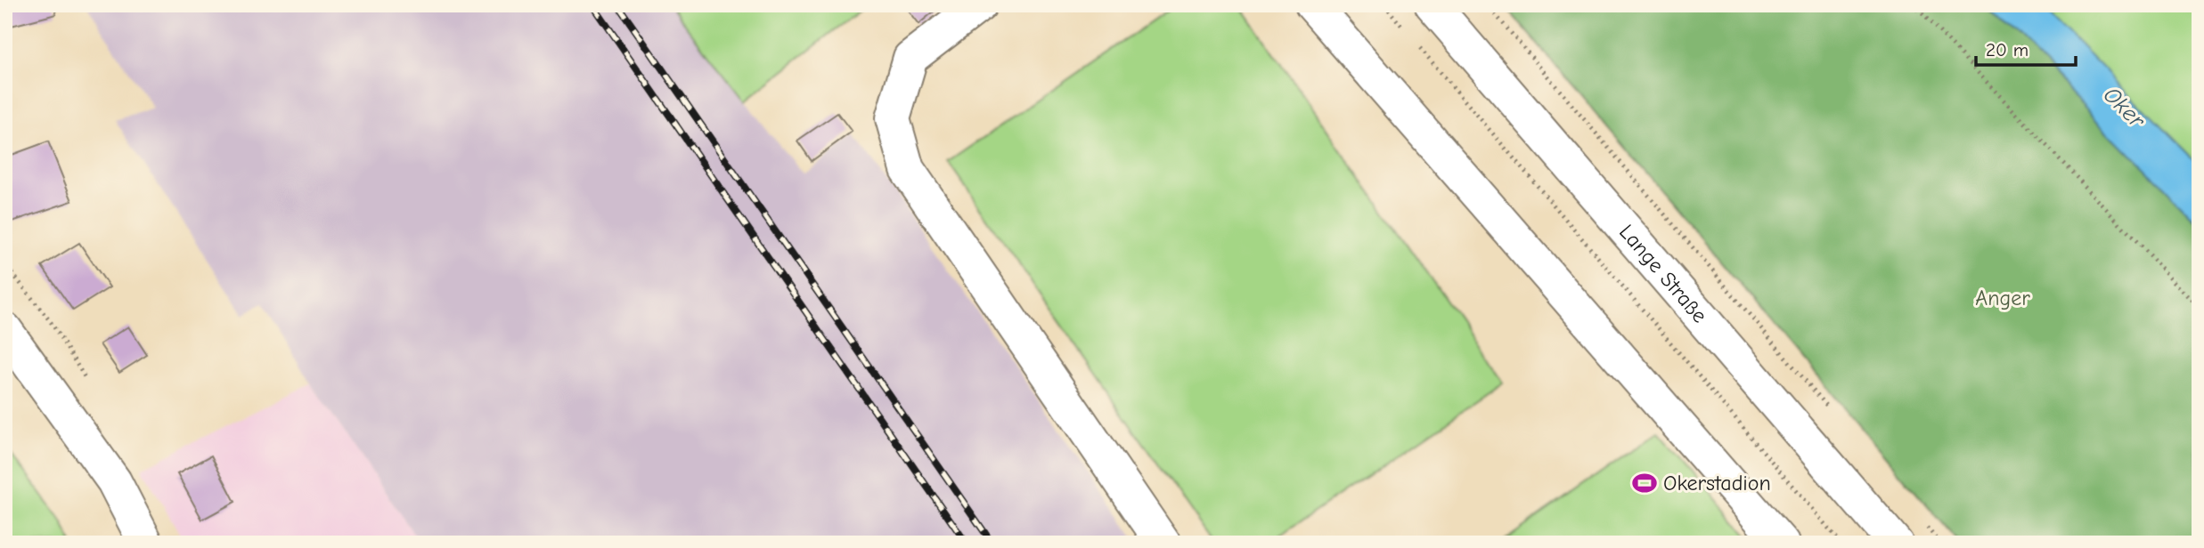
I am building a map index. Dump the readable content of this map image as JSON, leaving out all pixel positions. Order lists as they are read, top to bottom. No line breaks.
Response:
{"streets":{"street":["Lange Straße"]},"water":["Oker"],"parks":["Anger"],"places":{"sports":["Okerstadion"]},"scale_bar":"20 m"}
